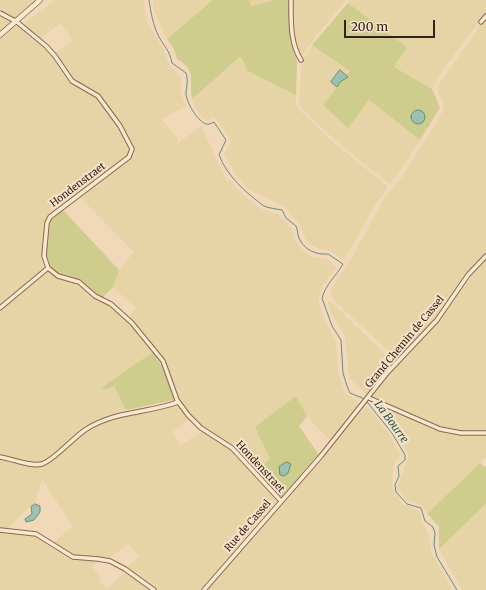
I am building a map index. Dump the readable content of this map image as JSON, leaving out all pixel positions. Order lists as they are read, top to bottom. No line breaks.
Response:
{"streets":{"street":["Hondenstraet","Grand Chemin de Cassel","Rue de Cassel"]},"crossings":[["Hondenstraet","Rue de Cassel"],["Grand Chemin de Cassel","Rue de Cassel"]],"water":["La Bourre"],"scale_bar":"200 m"}
